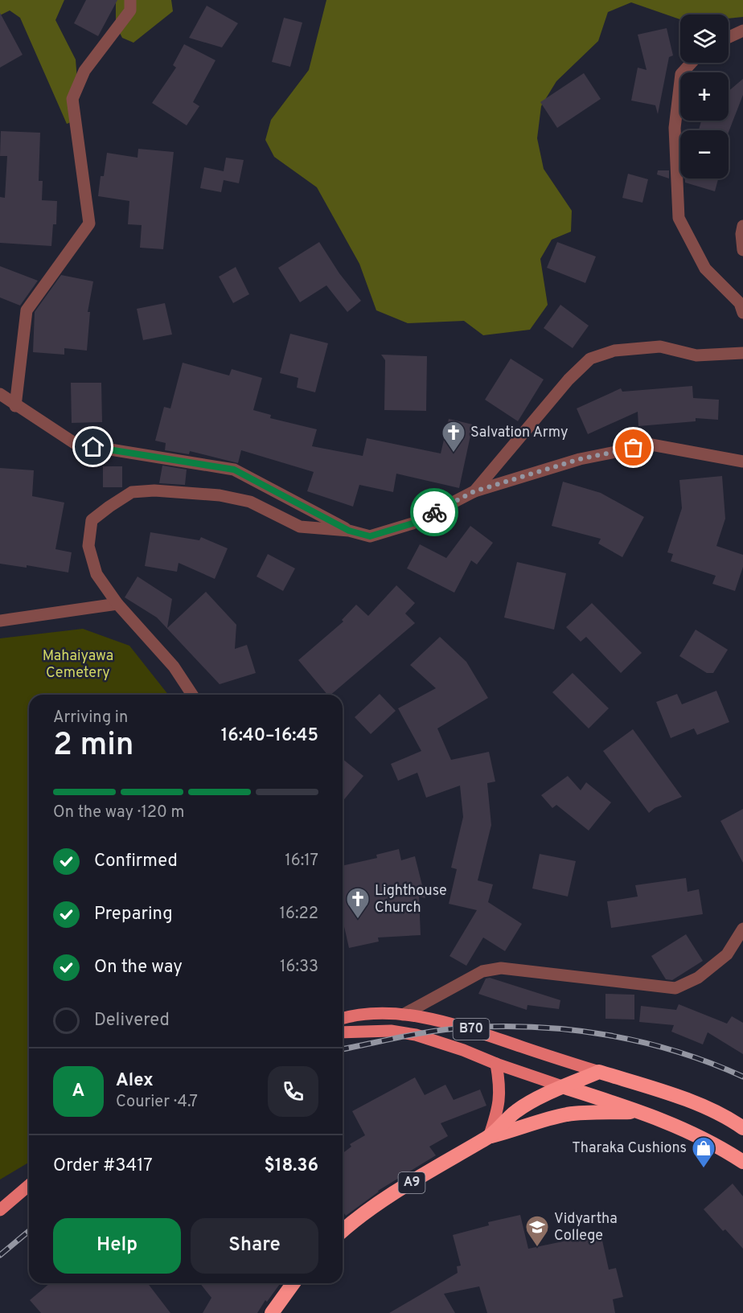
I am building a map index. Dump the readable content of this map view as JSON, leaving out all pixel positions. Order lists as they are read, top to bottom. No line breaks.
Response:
{"streets":{"highway":["A9"],"main road":["B70"]},"crossings":[["B70","A9"]],"parks":["Mahaiyawa Cemetery"],"places":{"church":["Salvation Army","Lighthouse Church"],"shop":["Tharaka Cushions"],"school or university":["Vidyartha College"]},"page":{"map_buttons":["+","−"],"heading":["2 min","Arriving in","16:40–16:45"],"panel":["Alex","Courier · 4.7","Order #3417","$18.36"],"bar":"On the way · 120 m","list":[["Confirmed","16:17"],["Preparing","16:22"],["On the way","16:33"],"Delivered"],"round":"A","buttons":["Help","Share"]}}
